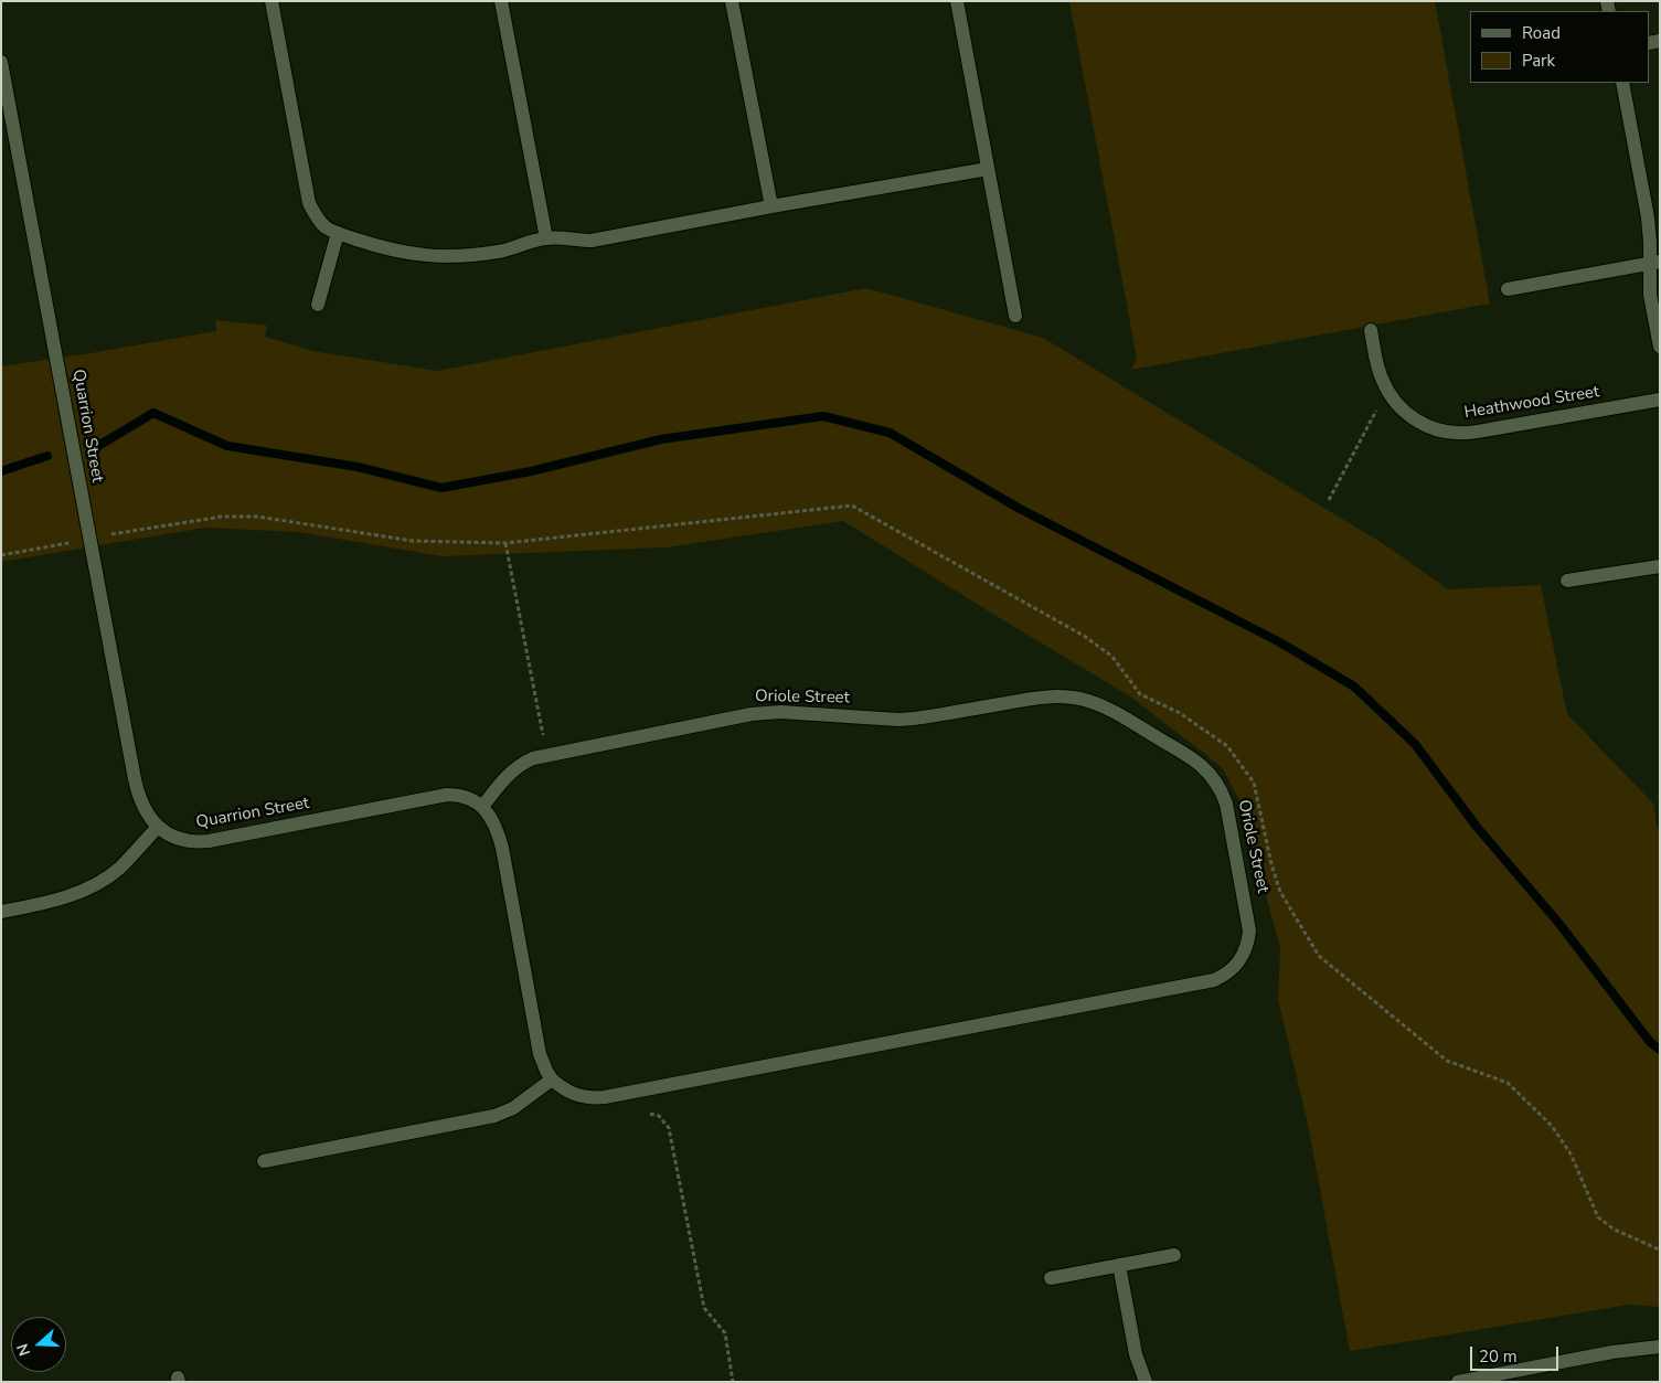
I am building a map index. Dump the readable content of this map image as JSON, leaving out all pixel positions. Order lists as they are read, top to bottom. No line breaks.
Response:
{"streets":{"street":["Heathwood Street","Quarrion Street","Oriole Street"]},"crossings":[["Quarrion Street","Oriole Street"]],"legend":["Road","Park"],"scale_bar":"20 m","north":"left"}
